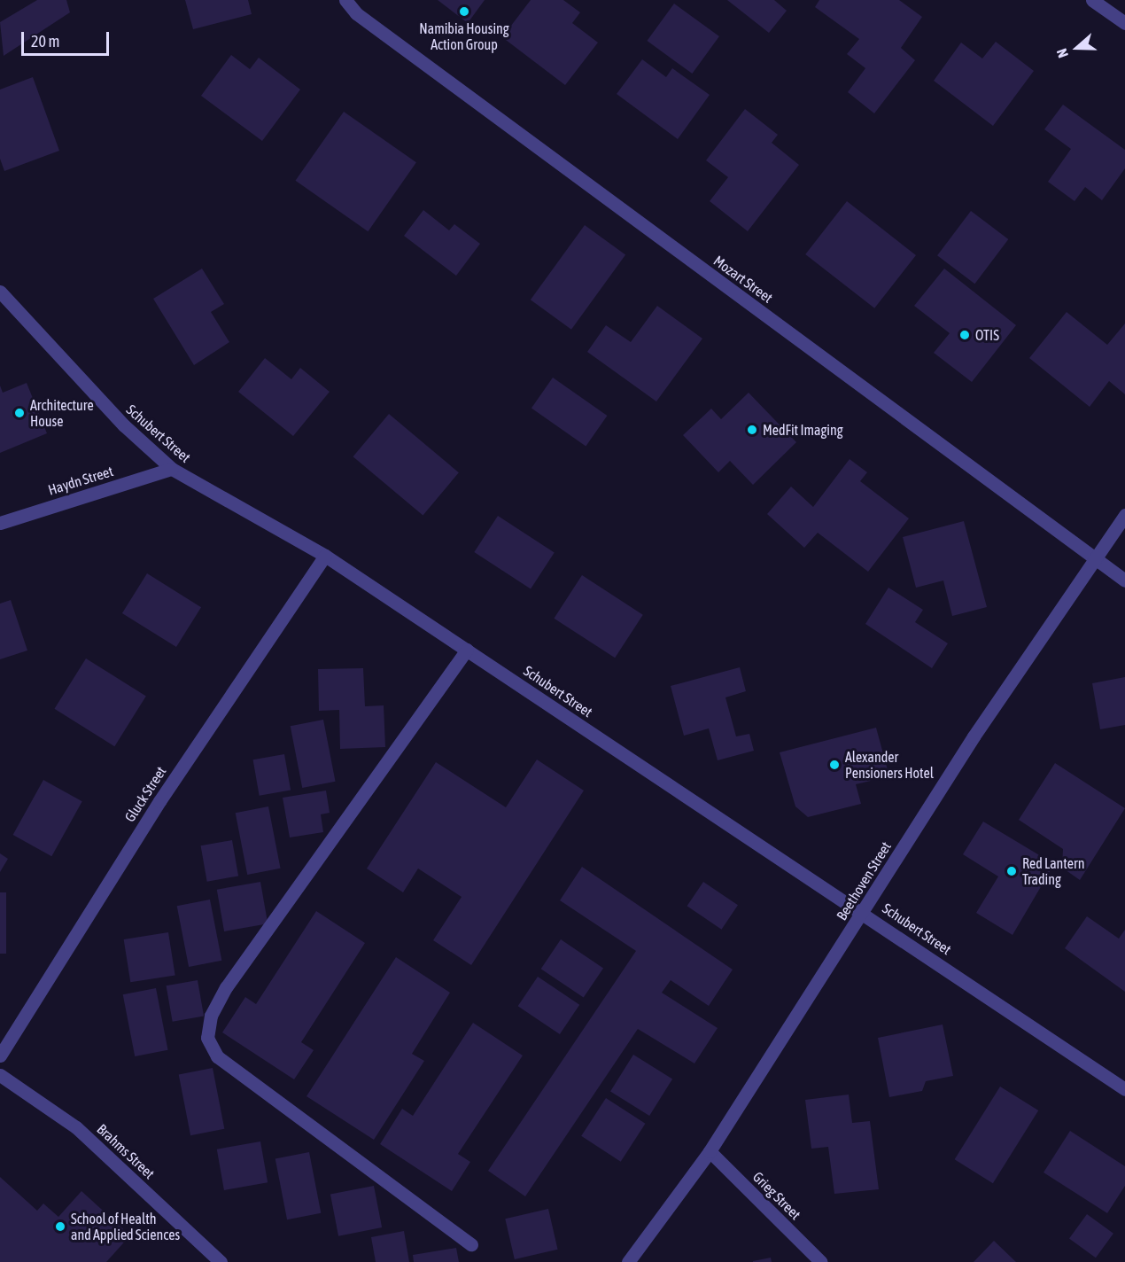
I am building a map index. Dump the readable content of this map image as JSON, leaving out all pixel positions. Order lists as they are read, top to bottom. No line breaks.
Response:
{"streets":{"street":["Mozart Street","Schubert Street","Haydn Street","Gluck Street","Beethoven Street","Brahms Street","Grieg Street"]},"crossings":[["Mozart Street","Beethoven Street"],["Schubert Street","Haydn Street"],["Schubert Street","Gluck Street"],["Schubert Street","Beethoven Street"],["Beethoven Street","Grieg Street"]],"places":["Namibia Housing Action Group","OTIS","Architecture House","MedFit Imaging","Alexander Pensioners Hotel","Red Lantern Trading","School of Health and Applied Sciences"],"scale_bar":"20 m","north":"left"}
